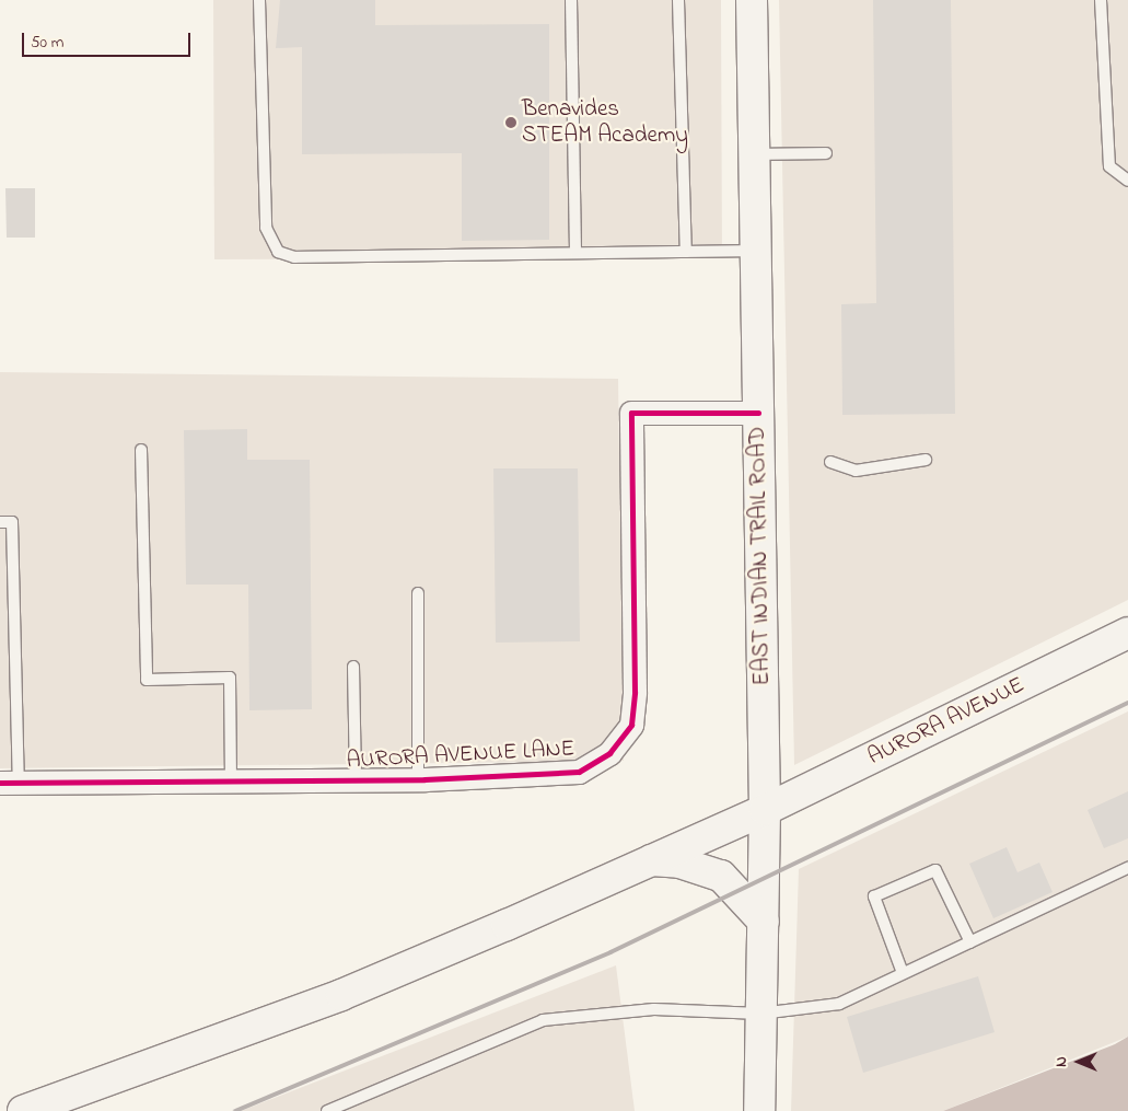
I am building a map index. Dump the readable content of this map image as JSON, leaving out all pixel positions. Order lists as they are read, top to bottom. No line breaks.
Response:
{"streets":{"main road":["EAST INDIAN TRAIL ROAD","AURORA AVENUE"],"street":["AURORA AVENUE LANE"]},"crossings":[["EAST INDIAN TRAIL ROAD","AURORA AVENUE"],["EAST INDIAN TRAIL ROAD","AURORA AVENUE LANE"]],"places":["Benavides STEAM Academy"],"scale_bar":"50 m","north":"left"}
